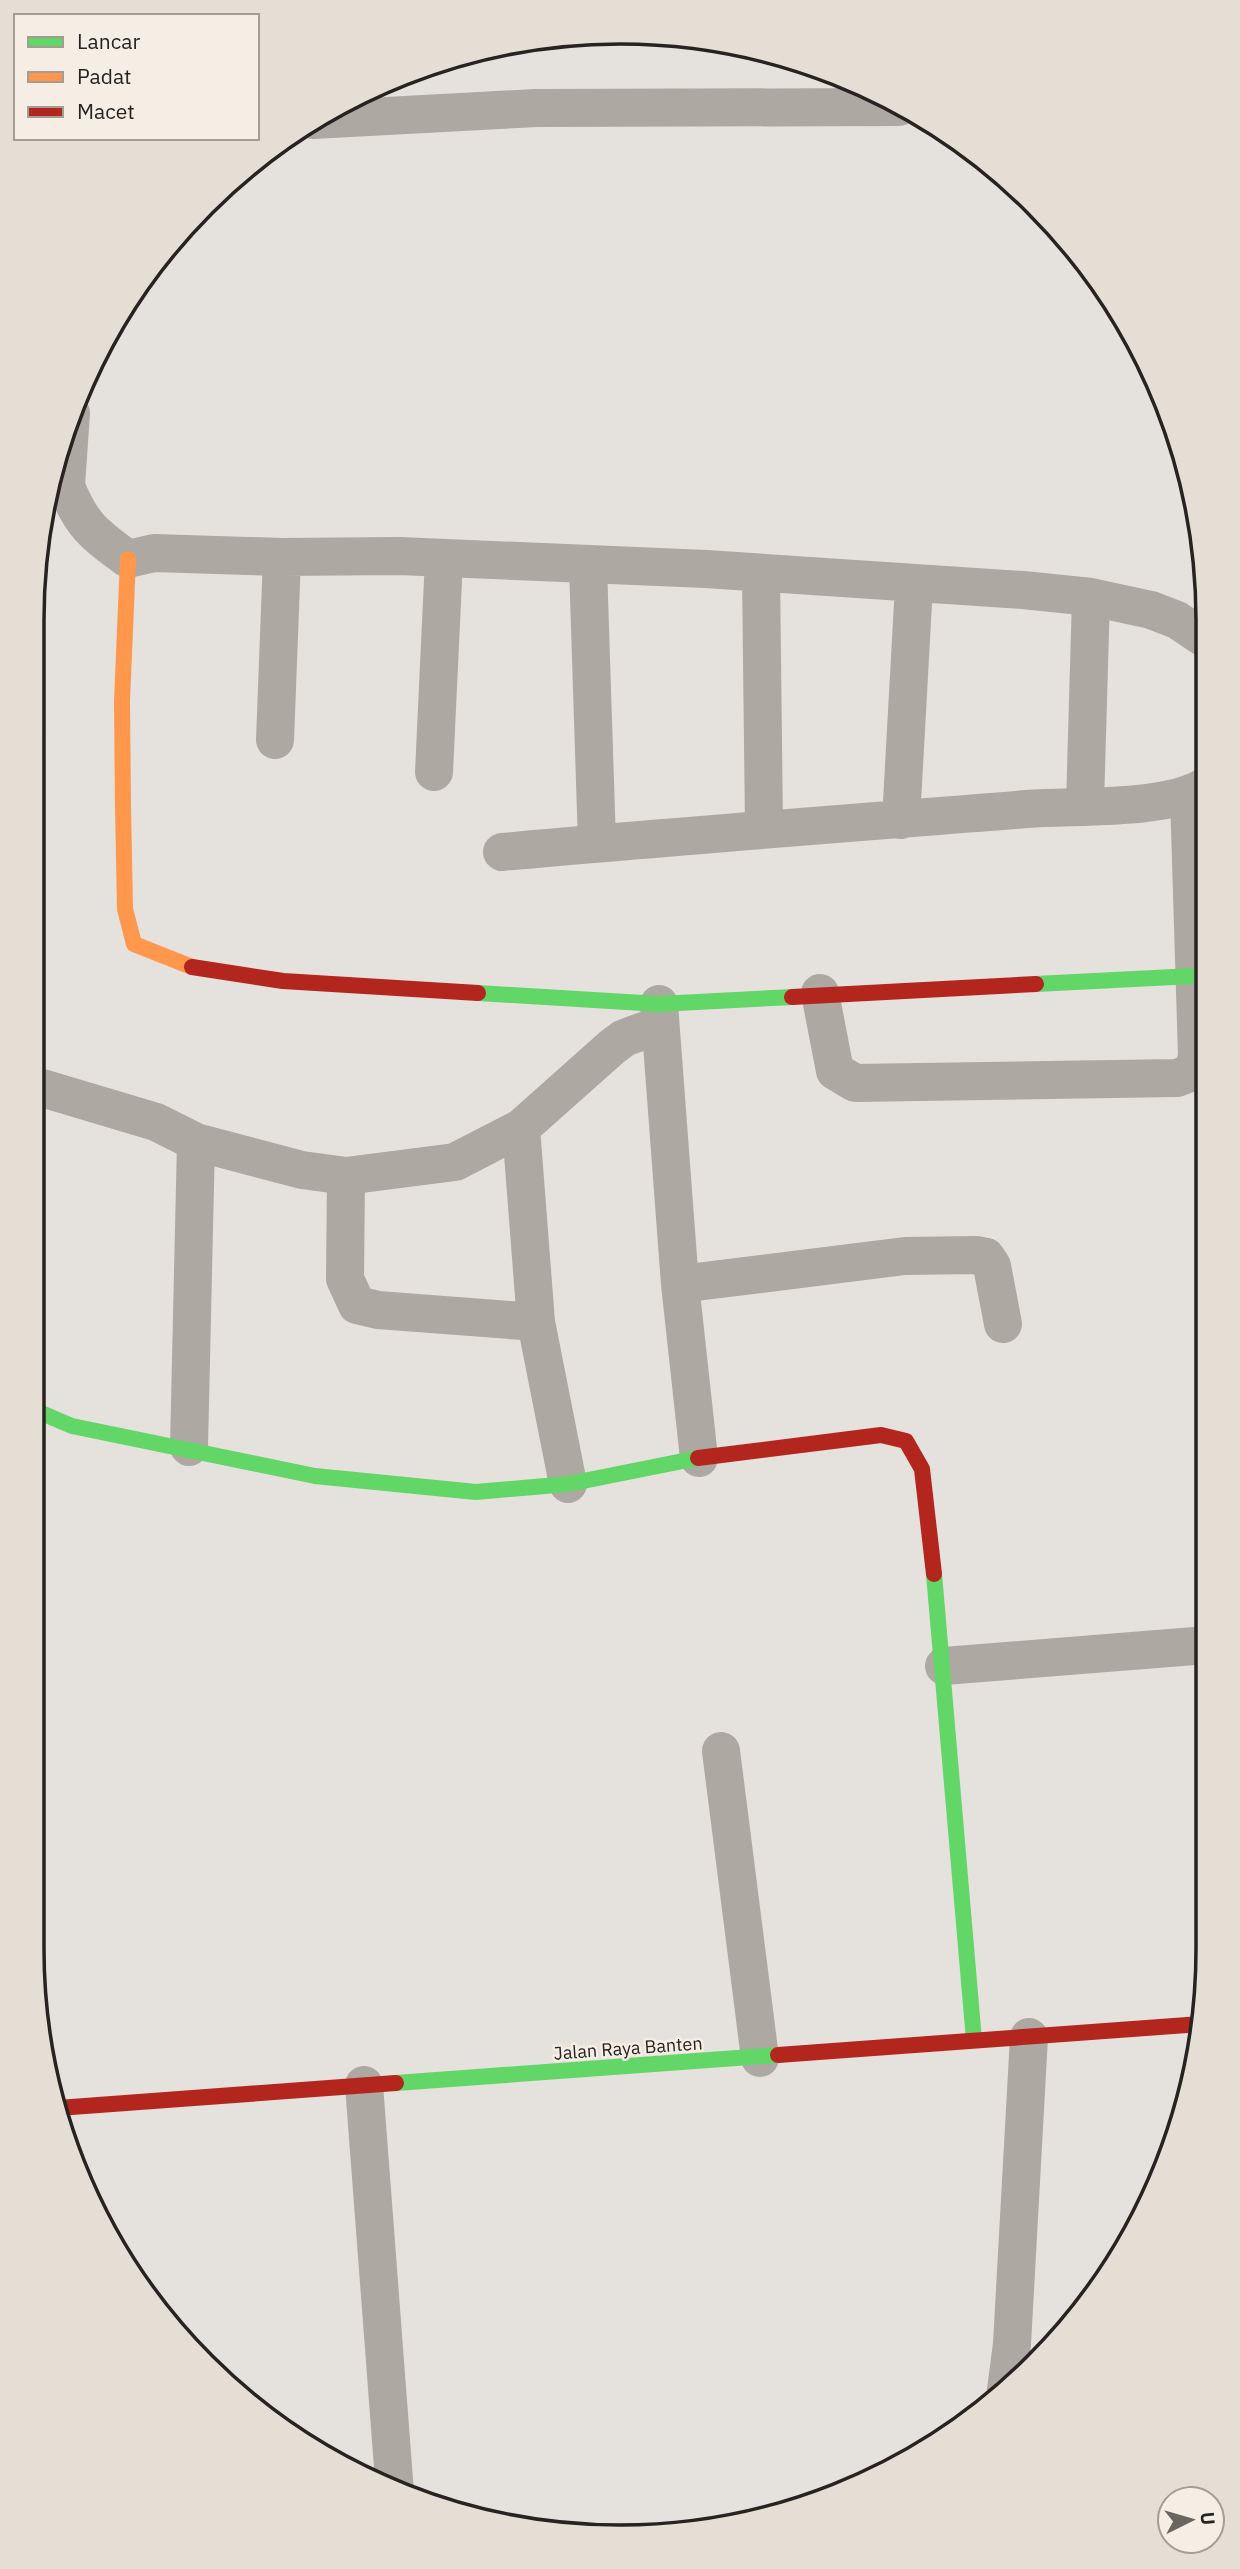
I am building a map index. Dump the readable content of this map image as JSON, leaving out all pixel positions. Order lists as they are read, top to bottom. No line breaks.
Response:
{"streets":{"street":["Jalan Raya Banten"]},"legend":["Lancar","Padat","Macet"],"north":"right"}
